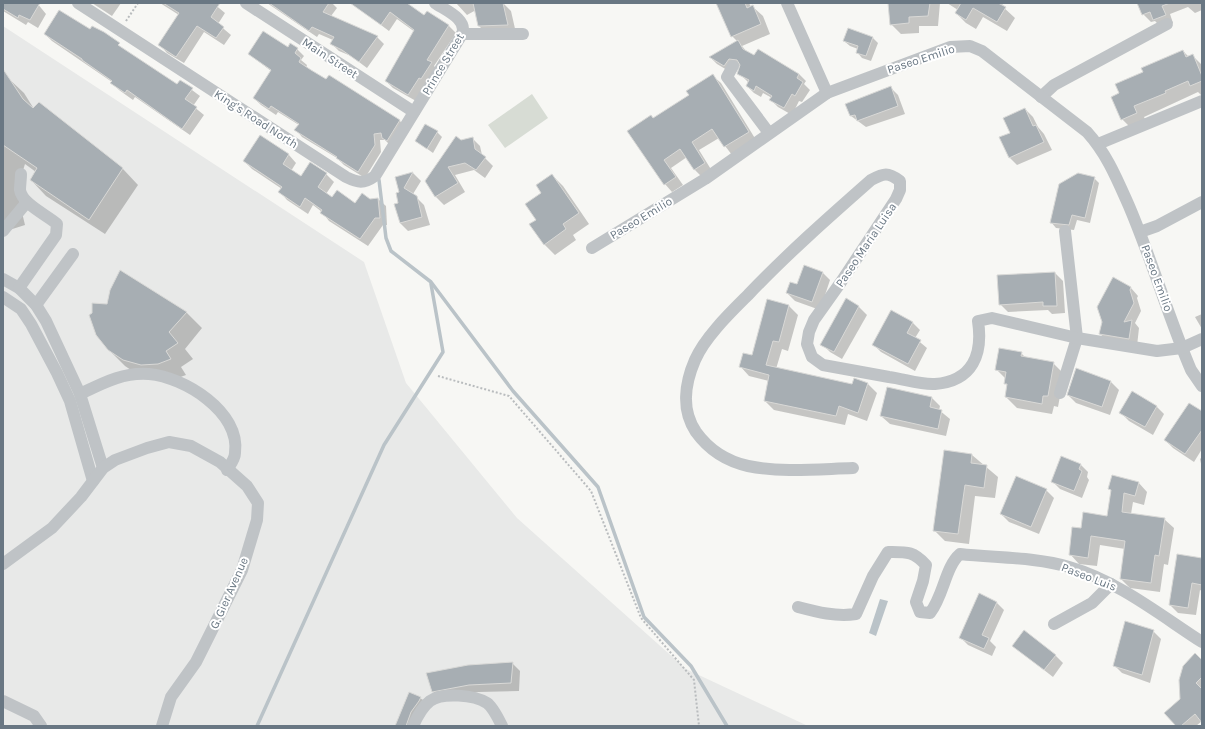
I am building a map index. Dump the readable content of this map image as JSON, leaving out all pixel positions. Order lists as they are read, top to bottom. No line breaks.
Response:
{"streets":{"street":["Main Street","Paseo Emilio","Prince Street","King's Road North","Paseo Maria Luisa","Paseo Luis","G. Gier Avenue"]},"crossings":[["Main Street","Prince Street"],["Main Street","King's Road North"],["Paseo Emilio","Paseo Maria Luisa"],["Prince Street","King's Road North"]]}
